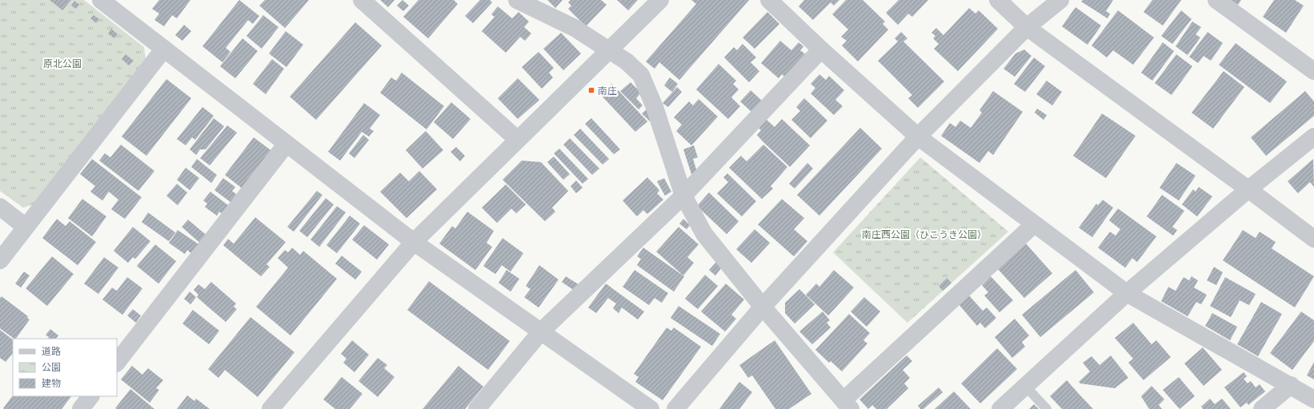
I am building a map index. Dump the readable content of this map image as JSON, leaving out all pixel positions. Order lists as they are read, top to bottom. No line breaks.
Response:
{"parks":["原北公園","南庄西公園（ひこうき公園）"],"places":{"transit":["南庄"]},"legend":["道路","公園","建物"]}
